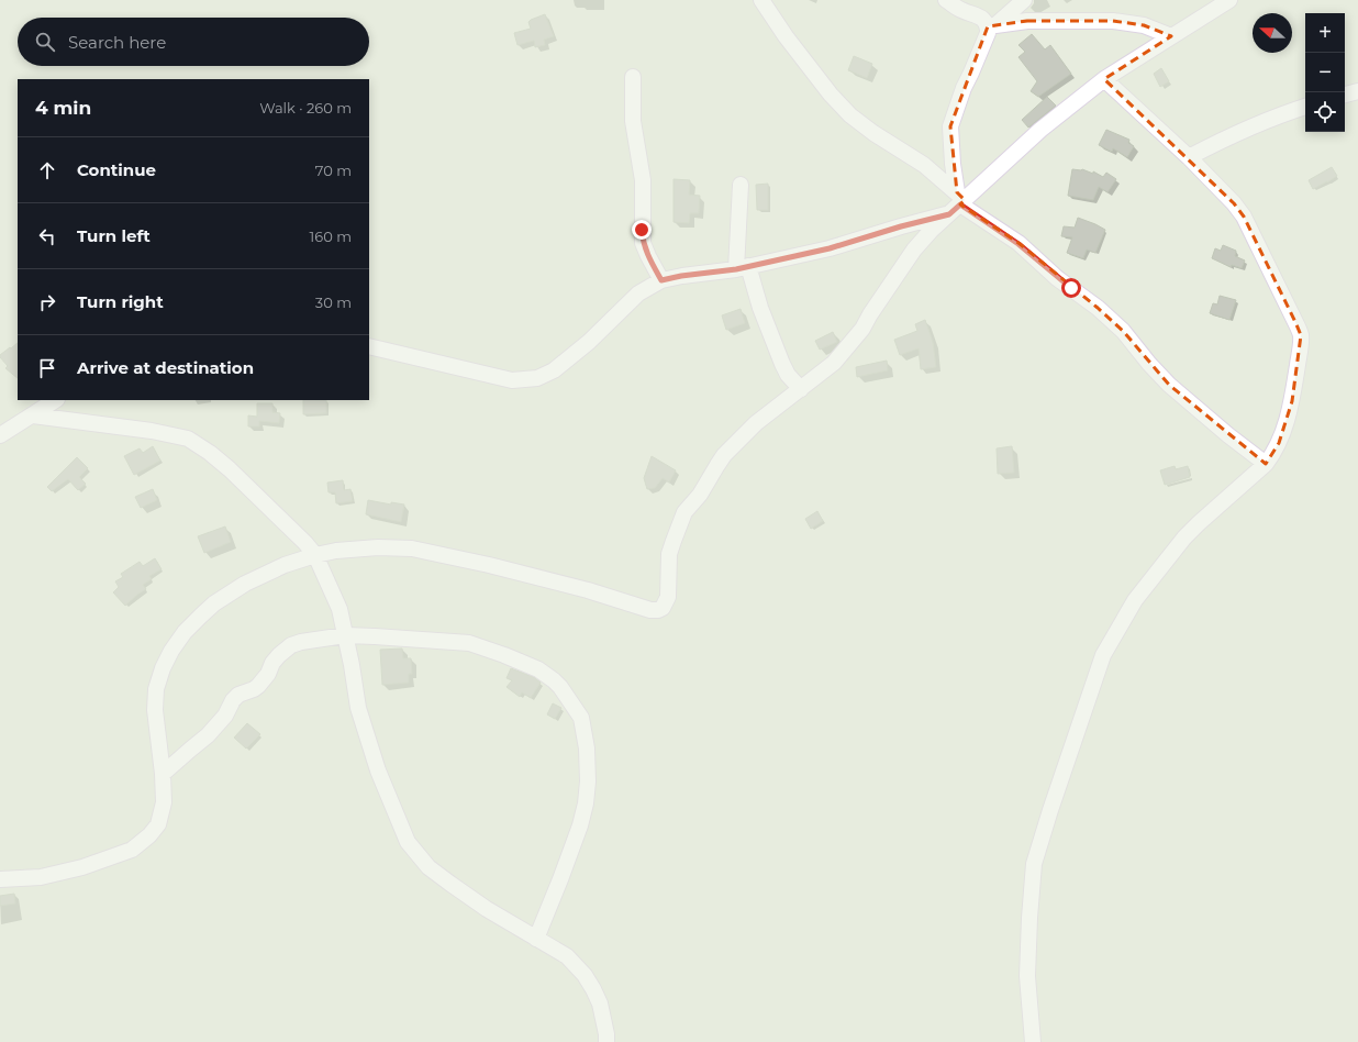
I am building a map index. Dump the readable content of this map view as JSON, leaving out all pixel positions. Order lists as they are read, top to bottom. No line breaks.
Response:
{"north":"left","page":{"map_buttons":["+","−"],"search":"Search here","heading":["4 min","Walk · 260 m"],"list":[["Continue","70 m"],["Turn left","160 m"],["Turn right","30 m"],"Arrive at destination"]}}
